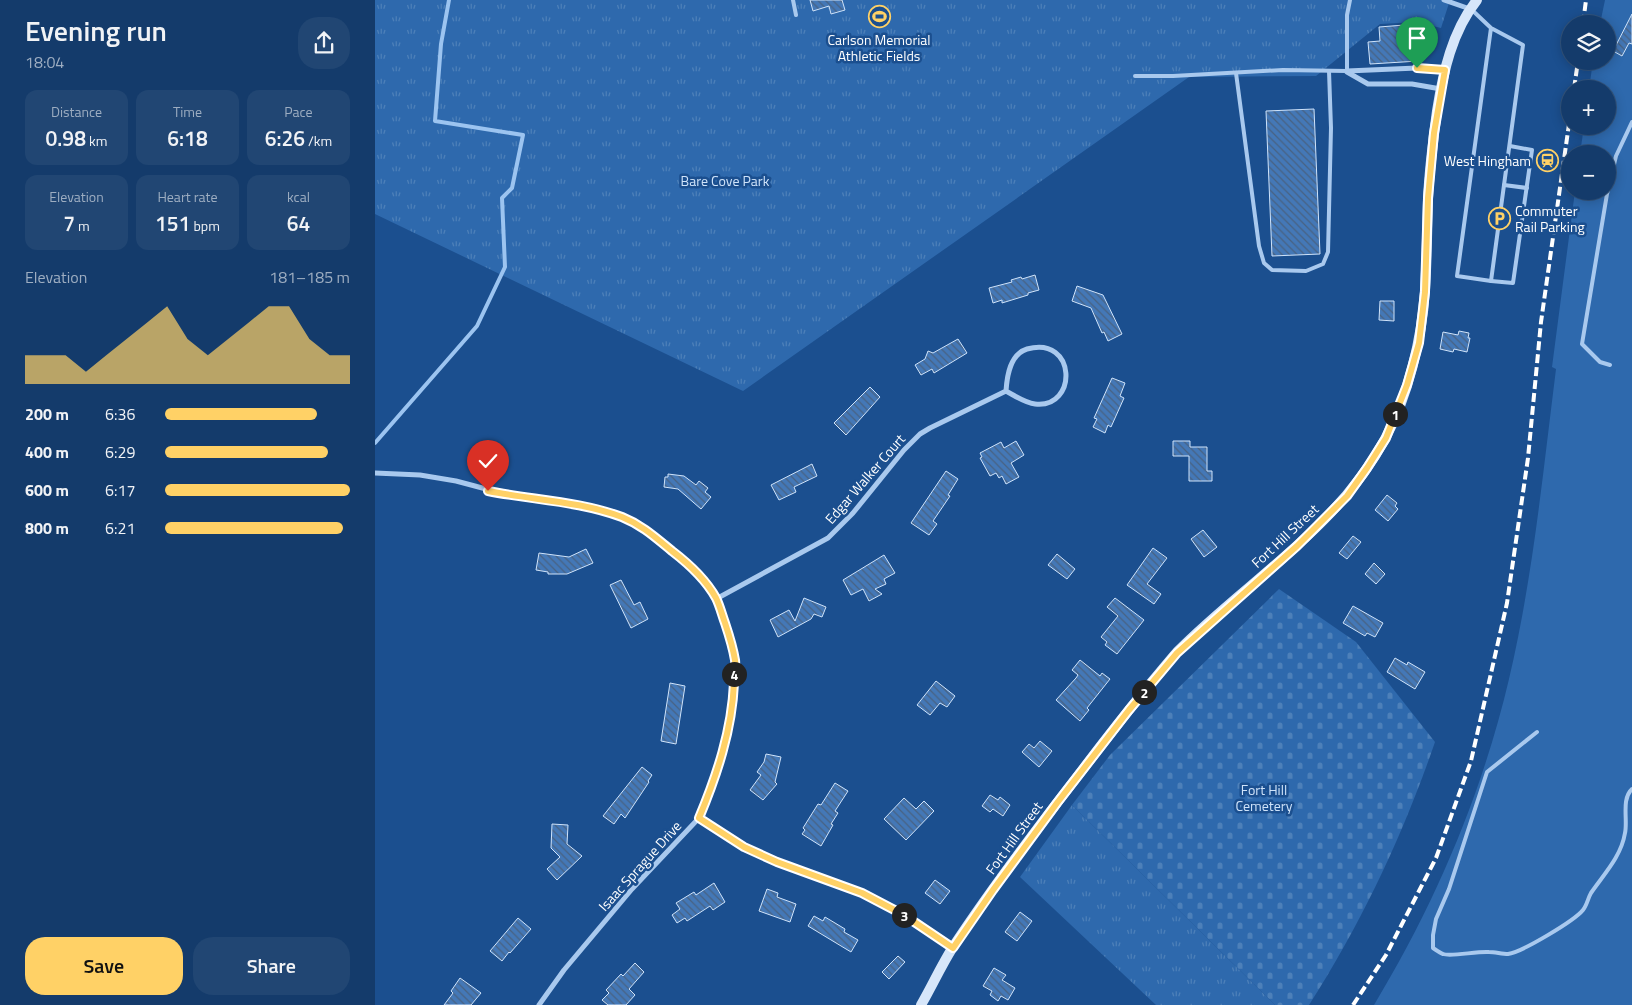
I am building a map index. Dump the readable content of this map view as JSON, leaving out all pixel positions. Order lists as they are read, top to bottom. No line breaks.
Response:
{"streets":{"main road":["Fort Hill Street"],"street":["Edgar Walker Court","Isaac Sprague Drive"]},"crossings":[["Edgar Walker Court","Isaac Sprague Drive"]],"parks":["Bare Cove Park","Fort Hill Cemetery"],"places":{"sports":["Carlson Memorial Athletic Fields"],"station":["West Hingham"],"parking":["Commuter Rail Parking"]},"page":{"heading":["Evening run","18:04"],"map_buttons":["+","−"],"stats":[["Distance","0.98 km"],["Time","6:18"],["Pace","6:26 /km"],["Elevation","7 m"],["Heart rate","151 bpm"],["kcal","64"]],"chart":["Elevation","181–185 m"],"list":[{"name":"200 m","note":"6:36"},{"name":"400 m","note":"6:29"},{"name":"600 m","note":"6:17"},{"name":"800 m","note":"6:21"}],"pins":["1","4","2","3"],"buttons":["Save","Share"]}}
